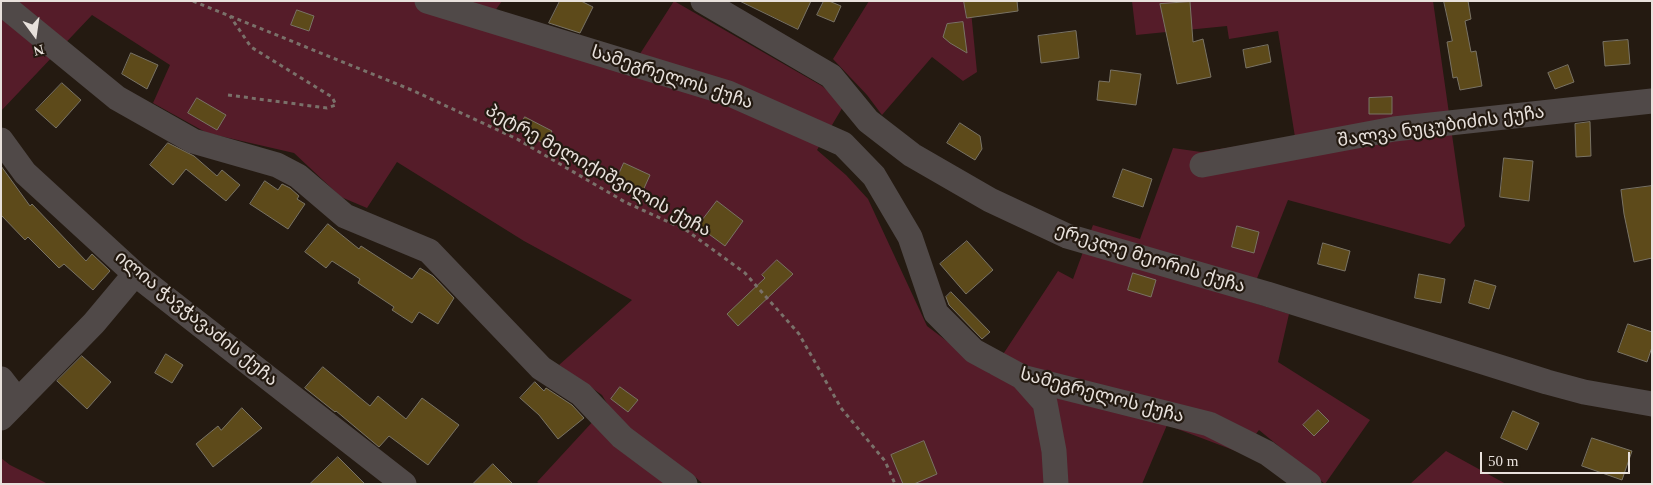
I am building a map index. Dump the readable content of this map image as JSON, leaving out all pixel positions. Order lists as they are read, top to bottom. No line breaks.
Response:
{"streets":{"street":["სამეგრელოს ქუჩა","შალვა ნუცუბიძის ქუჩა","ერეკლე მეორის ქუჩა","ილია ჭავჭავაძის ქუჩა"],"path":["პეტრე მელიქიშვილის ქუჩა"]},"scale_bar":"50 m","north":"bottom"}
